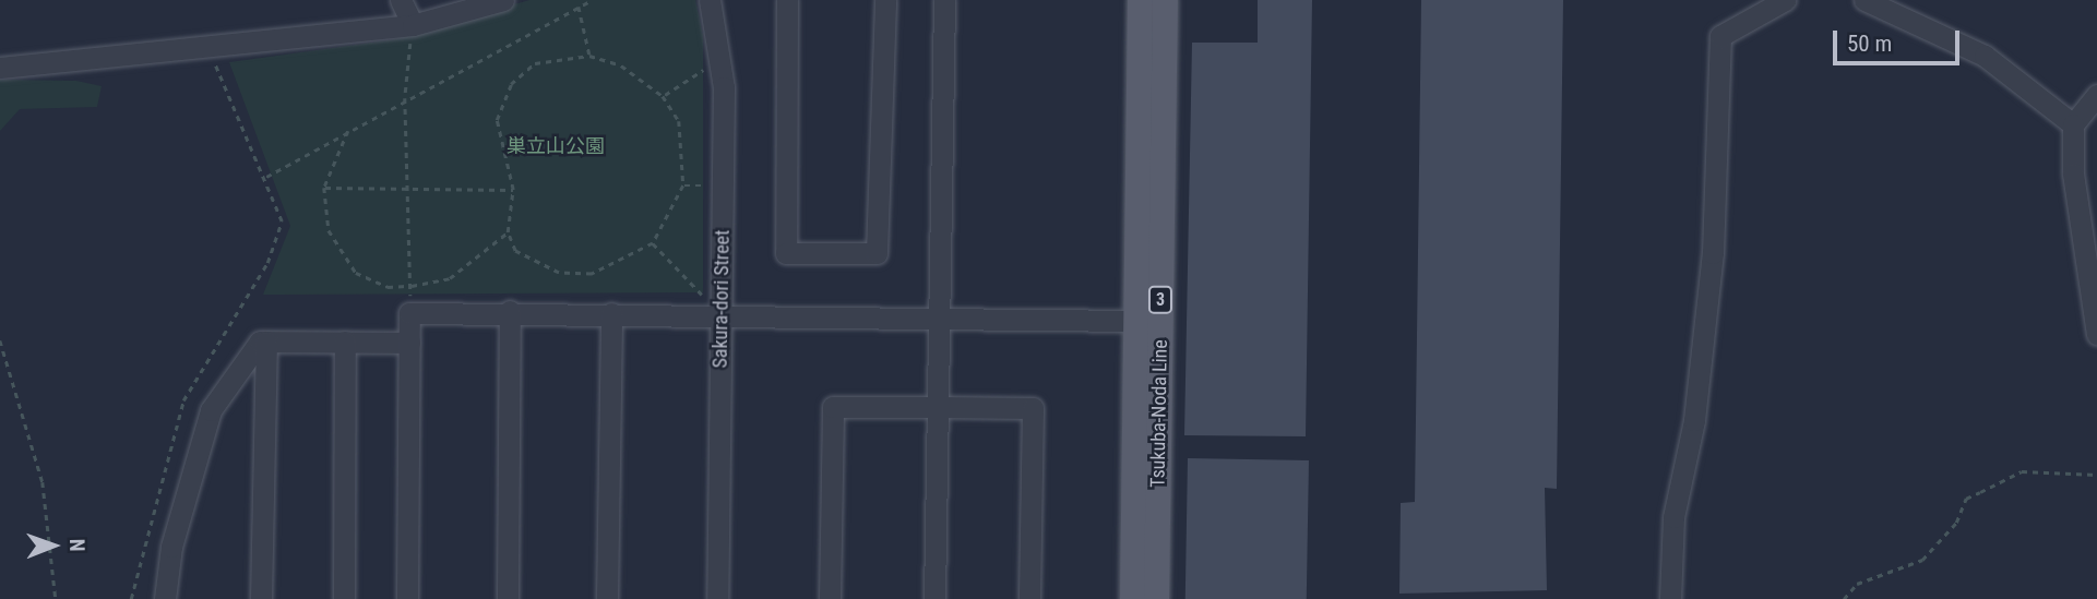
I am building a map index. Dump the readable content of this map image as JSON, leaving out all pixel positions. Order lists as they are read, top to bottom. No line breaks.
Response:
{"streets":{"main road":["3","Tsukuba-Noda Line"],"street":["Sakura-dori Street"]},"parks":["巣立山公園"],"scale_bar":"50 m","north":"right"}
